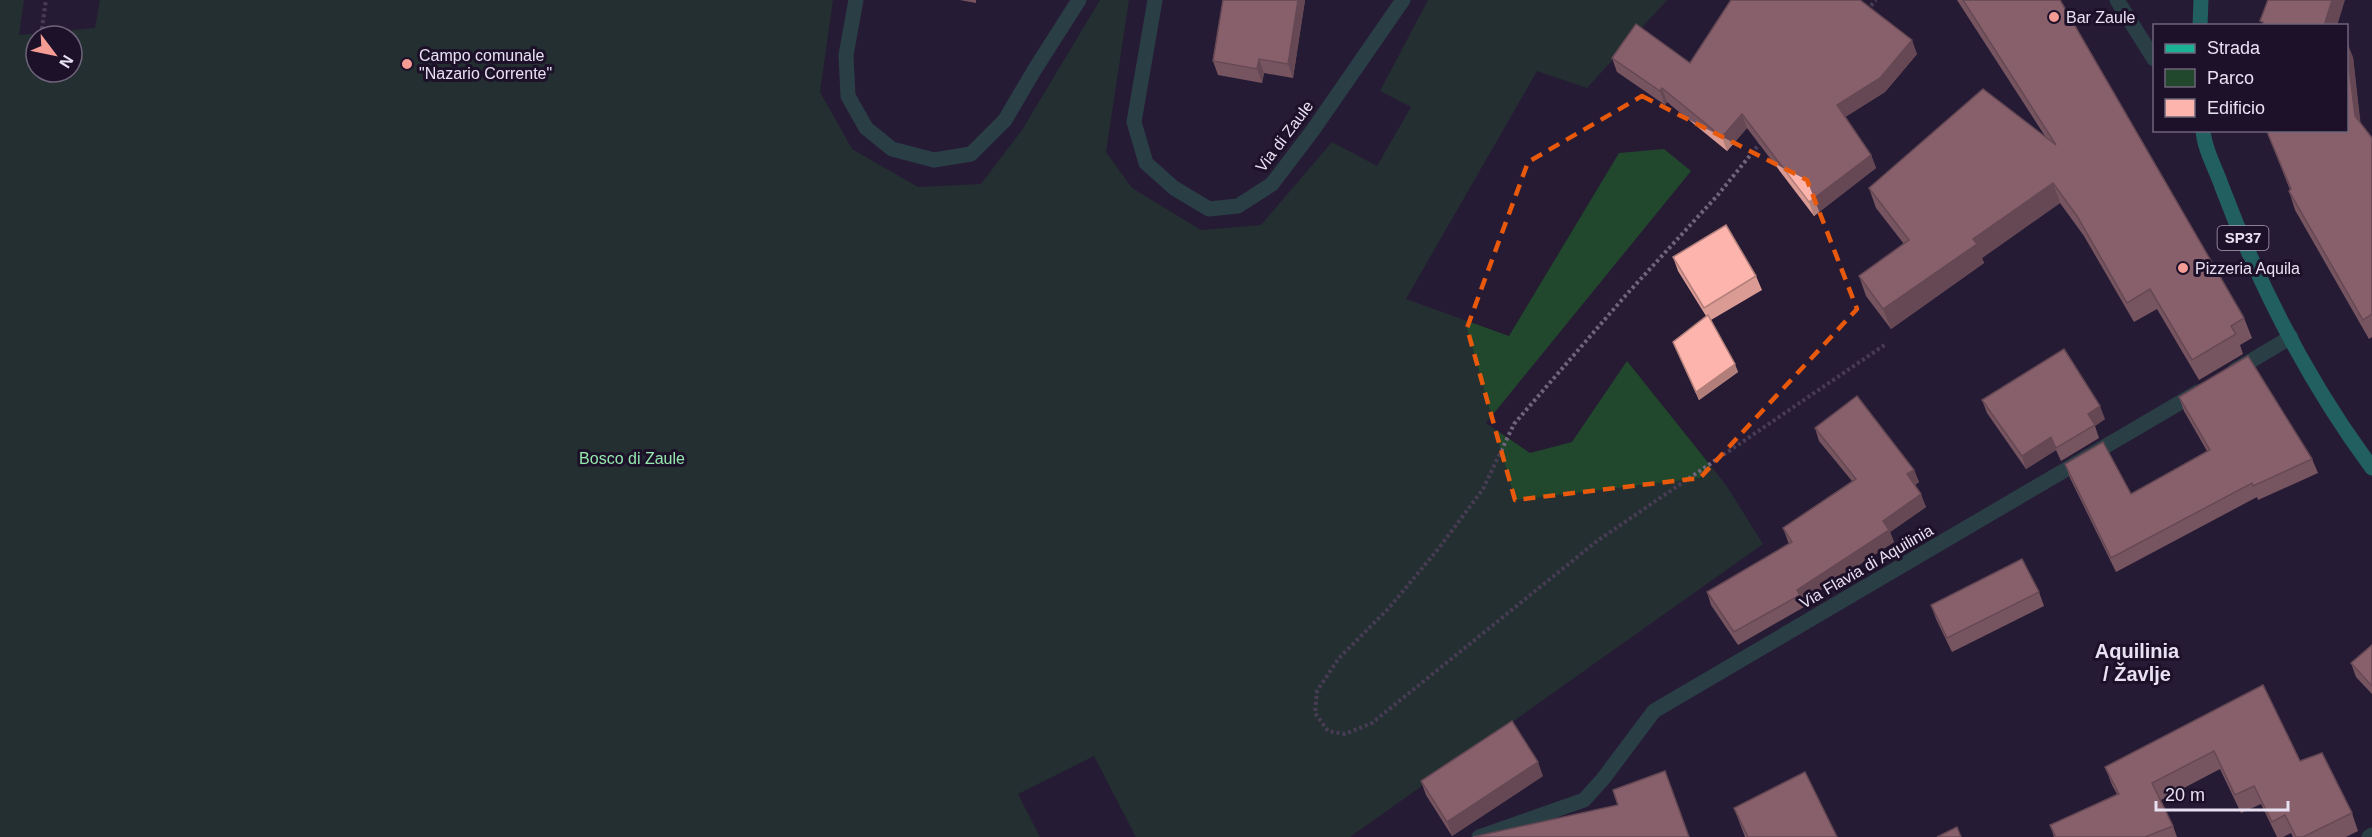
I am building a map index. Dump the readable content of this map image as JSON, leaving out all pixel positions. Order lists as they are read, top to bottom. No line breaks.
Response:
{"streets":{"main road":["SP37"],"street":["Via di Zaule","Via Flavia di Aquilinia"]},"crossings":[["SP37","Via Flavia di Aquilinia"]],"districts":["Aquilinia / Žavlje"],"parks":["Bosco di Zaule"],"places":["Bar Zaule","Campo comunale \"Nazario Corrente\"","Pizzeria Aquila"],"legend":["Strada","Parco","Edificio"],"scale_bar":"20 m","north":"bottom right"}
